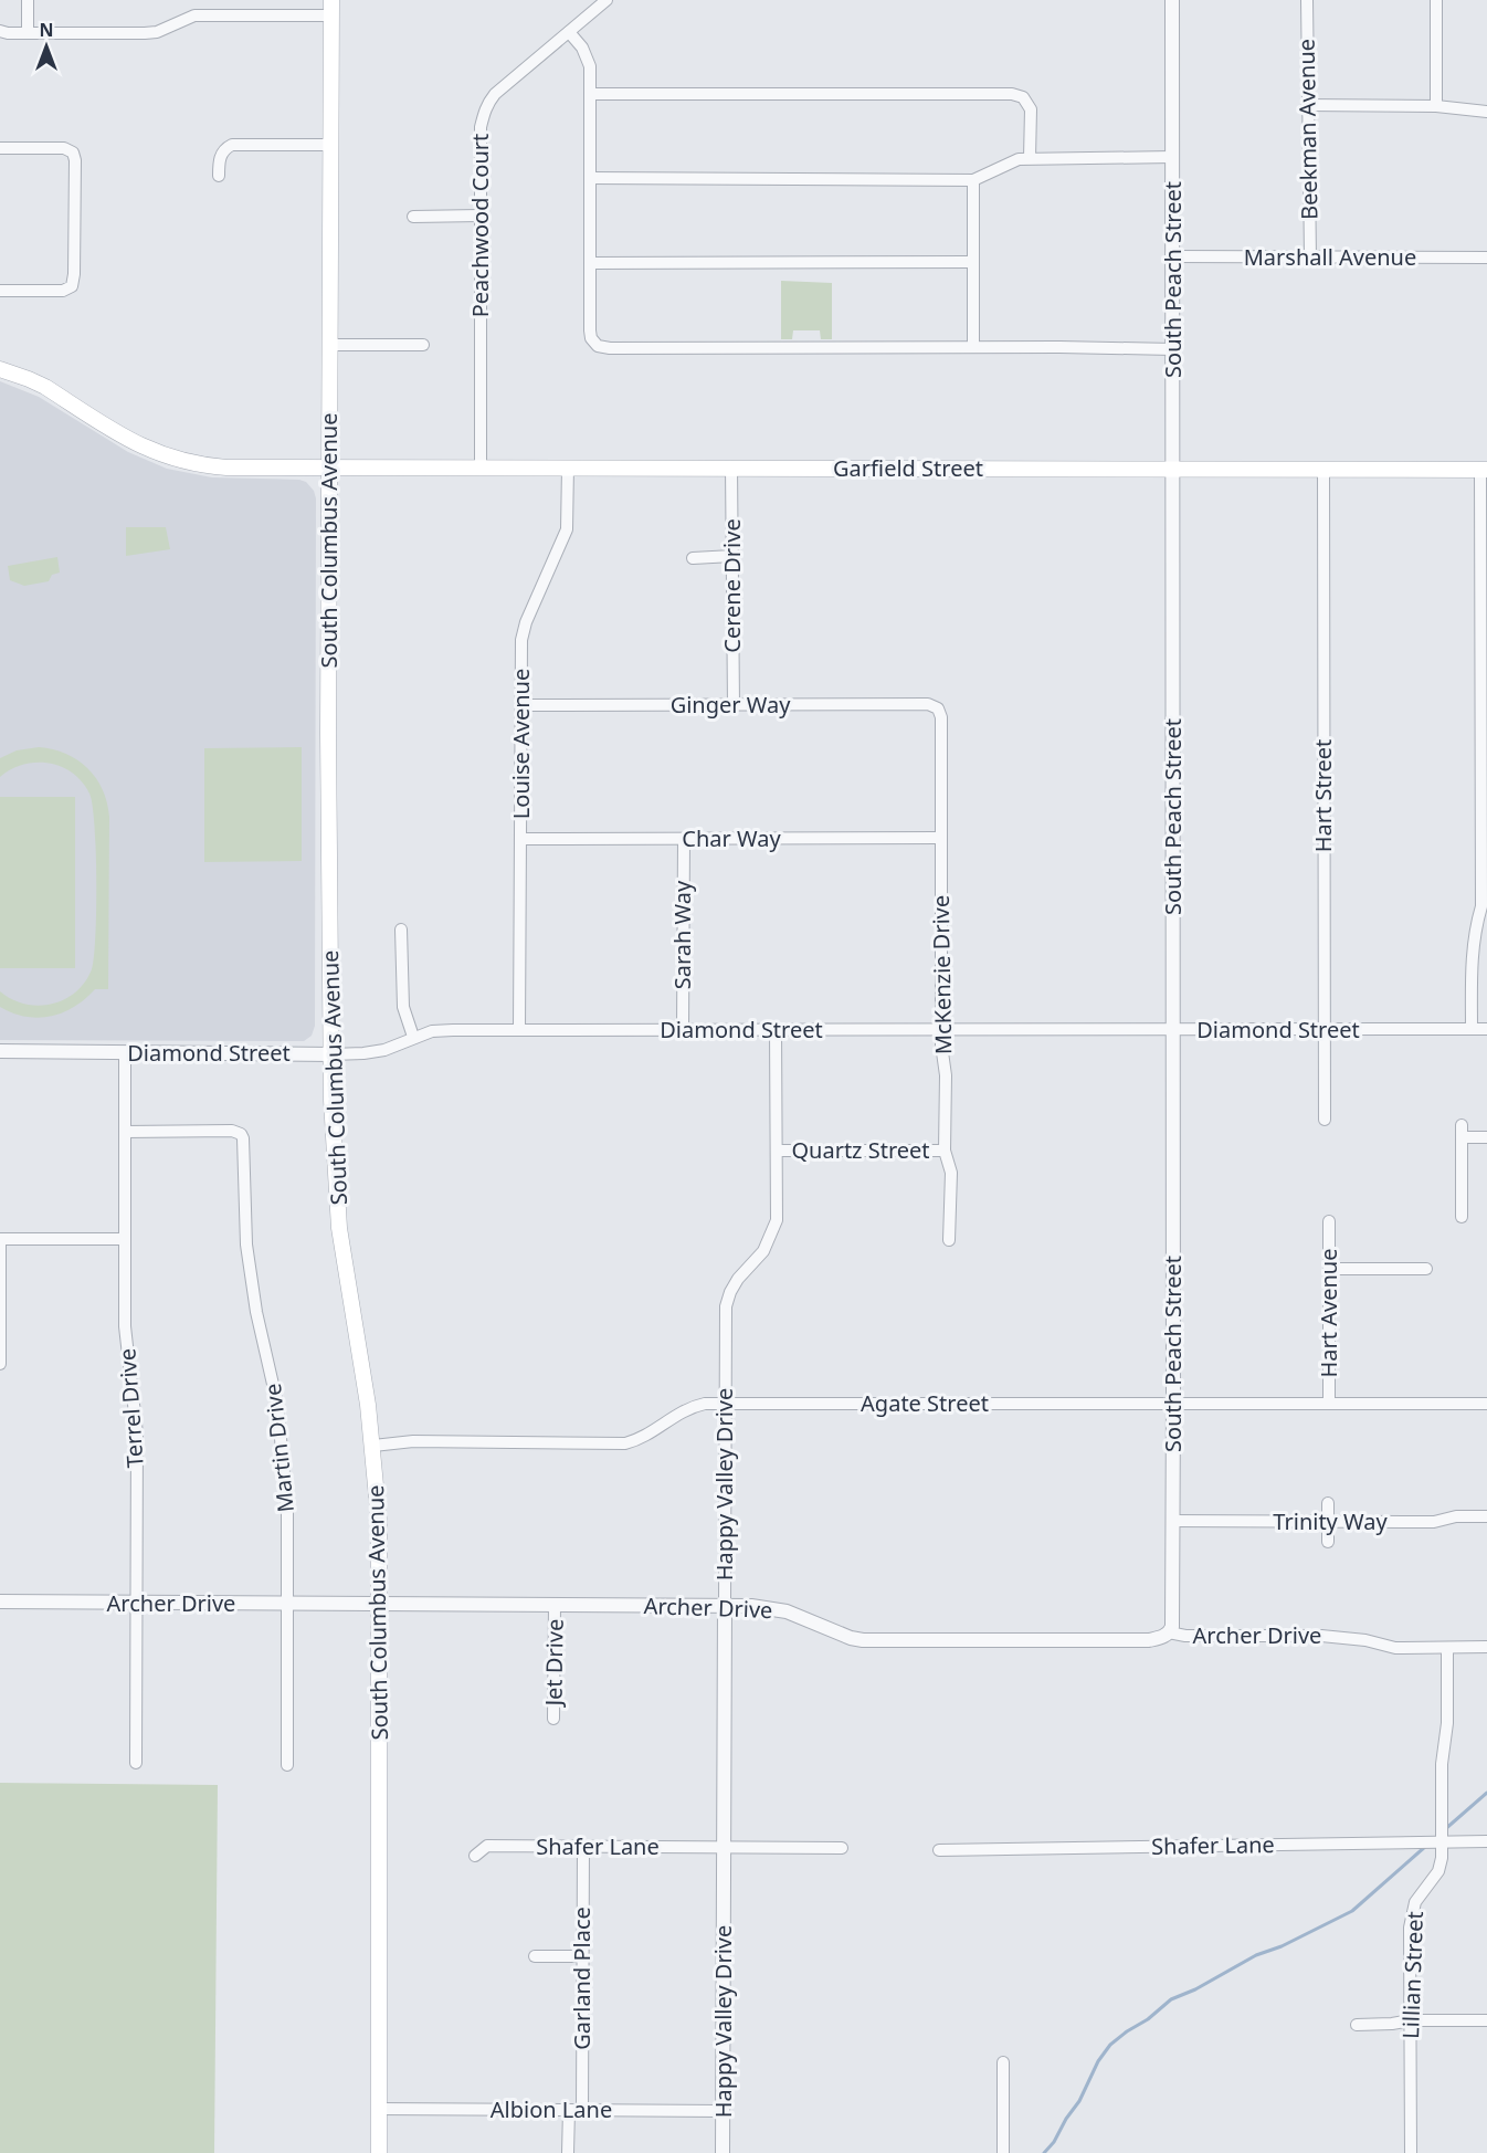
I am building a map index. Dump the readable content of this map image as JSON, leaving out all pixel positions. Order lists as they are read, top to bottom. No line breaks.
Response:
{"streets":{"main road":["Garfield Street","South Columbus Avenue"],"street":["Beekman Avenue","Peachwood Court","Marshall Avenue","South Peach Street","Cerene Drive","Ginger Way","Louise Avenue","Hart Street","Char Way","Sarah Way","McKenzie Drive","Diamond Street","Quartz Street","Hart Avenue","Agate Street","Terrel Drive","Martin Drive","Happy Valley Drive","Trinity Way","Archer Drive","Jet Drive","Shafer Lane","Lillian Street","Garland Place","Albion Lane"]},"crossings":[["Beekman Avenue","Marshall Avenue"],["Peachwood Court","Garfield Street"],["Marshall Avenue","South Peach Street"],["South Peach Street","Garfield Street"],["South Peach Street","Diamond Street"],["South Peach Street","Agate Street"],["South Peach Street","Trinity Way"],["South Peach Street","Archer Drive"],["Garfield Street","South Columbus Avenue"],["Garfield Street","Cerene Drive"],["Garfield Street","Louise Avenue"],["Garfield Street","Hart Street"],["South Columbus Avenue","Diamond Street"],["South Columbus Avenue","Agate Street"],["South Columbus Avenue","Archer Drive"],["South Columbus Avenue","Albion Lane"],["Cerene Drive","Ginger Way"],["Ginger Way","Louise Avenue"],["Ginger Way","McKenzie Drive"],["Louise Avenue","Char Way"],["Louise Avenue","Diamond Street"],["Hart Street","Diamond Street"],["Char Way","Sarah Way"],["Char Way","McKenzie Drive"],["Sarah Way","Diamond Street"],["McKenzie Drive","Diamond Street"],["McKenzie Drive","Quartz Street"],["Diamond Street","Terrel Drive"],["Diamond Street","Happy Valley Drive"],["Quartz Street","Happy Valley Drive"],["Hart Avenue","Agate Street"],["Agate Street","Happy Valley Drive"],["Terrel Drive","Martin Drive"],["Terrel Drive","Archer Drive"],["Martin Drive","Archer Drive"],["Happy Valley Drive","Archer Drive"],["Happy Valley Drive","Shafer Lane"],["Happy Valley Drive","Albion Lane"],["Archer Drive","Jet Drive"],["Archer Drive","Lillian Street"],["Shafer Lane","Lillian Street"],["Shafer Lane","Garland Place"],["Garland Place","Albion Lane"]],"north":"top"}
